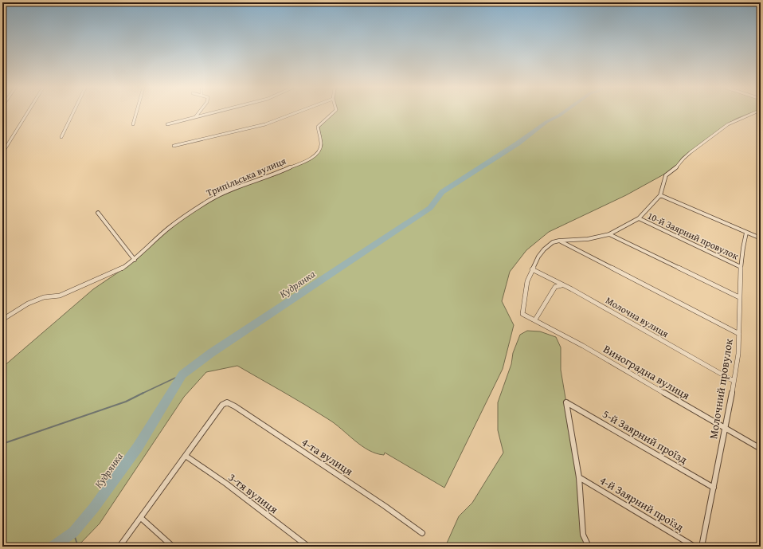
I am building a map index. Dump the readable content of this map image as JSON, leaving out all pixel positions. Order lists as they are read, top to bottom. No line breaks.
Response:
{"streets":{"street":["Трипільська вулиця","10-й Заярний провулок","Молочна вулиця","Виноградна вулиця","Молочний провулок","5-й Заярний проїзд","4-та вулиця","3-тя вулиця","4-й Заярний проїзд"]},"crossings":[["10-й Заярний провулок","Молочний провулок"],["Молочна вулиця","Виноградна вулиця"],["Молочна вулиця","Молочний провулок"],["Виноградна вулиця","Молочний провулок"],["Молочний провулок","5-й Заярний проїзд"],["5-й Заярний проїзд","4-й Заярний проїзд"],["4-та вулиця","3-тя вулиця"]],"water":["Кудрянка"]}
